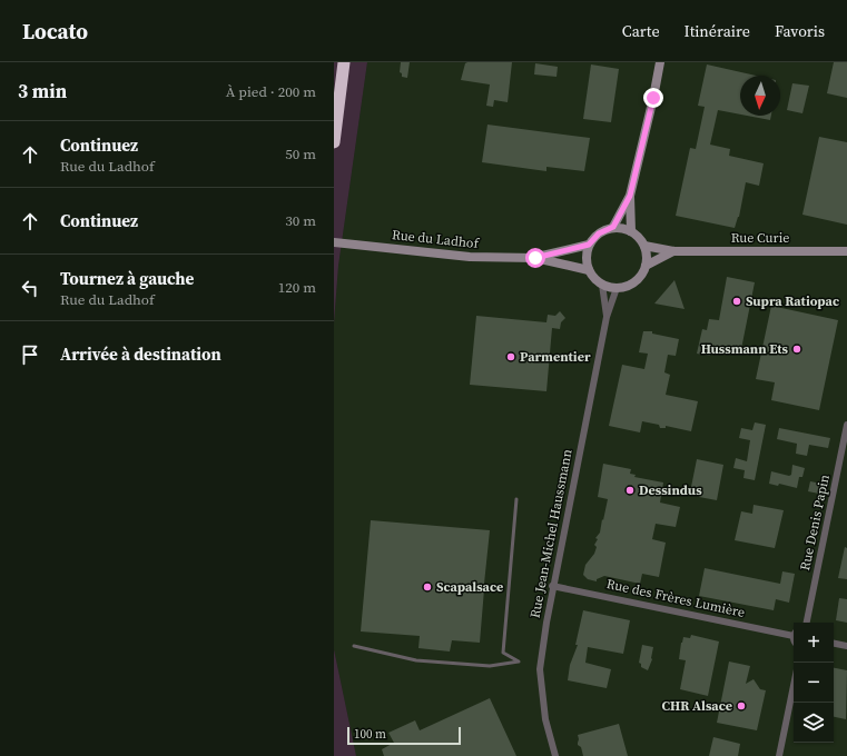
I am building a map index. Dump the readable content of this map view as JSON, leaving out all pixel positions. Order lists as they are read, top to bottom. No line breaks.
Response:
{"streets":{"main road":["Rue Curie","Rue du Ladhof"],"street":["Rue Denis Papin","Rue Jean-Michel Haussmann","Rue des Frères Lumière"]},"crossings":[["Rue Curie","Rue du Ladhof"],["Rue Curie","Rue Jean-Michel Haussmann"],["Rue du Ladhof","Rue Jean-Michel Haussmann"],["Rue Jean-Michel Haussmann","Rue des Frères Lumière"]],"places":["Supra Ratiopac","Hussmann Ets","Parmentier","Dessindus","Scapalsace","CHR Alsace"],"scale_bar":"100 m","north":"bottom","page":{"header":"Locato","nav":["Carte","Itinéraire","Favoris"],"heading":["3 min","À pied · 200 m"],"list":[["Continuez","Rue du Ladhof","50 m"],["Continuez","30 m"],["Tournez à gauche","Rue du Ladhof","120 m"],"Arrivée à destination"],"map_buttons":["+","−"],"scale":"100 m"}}
